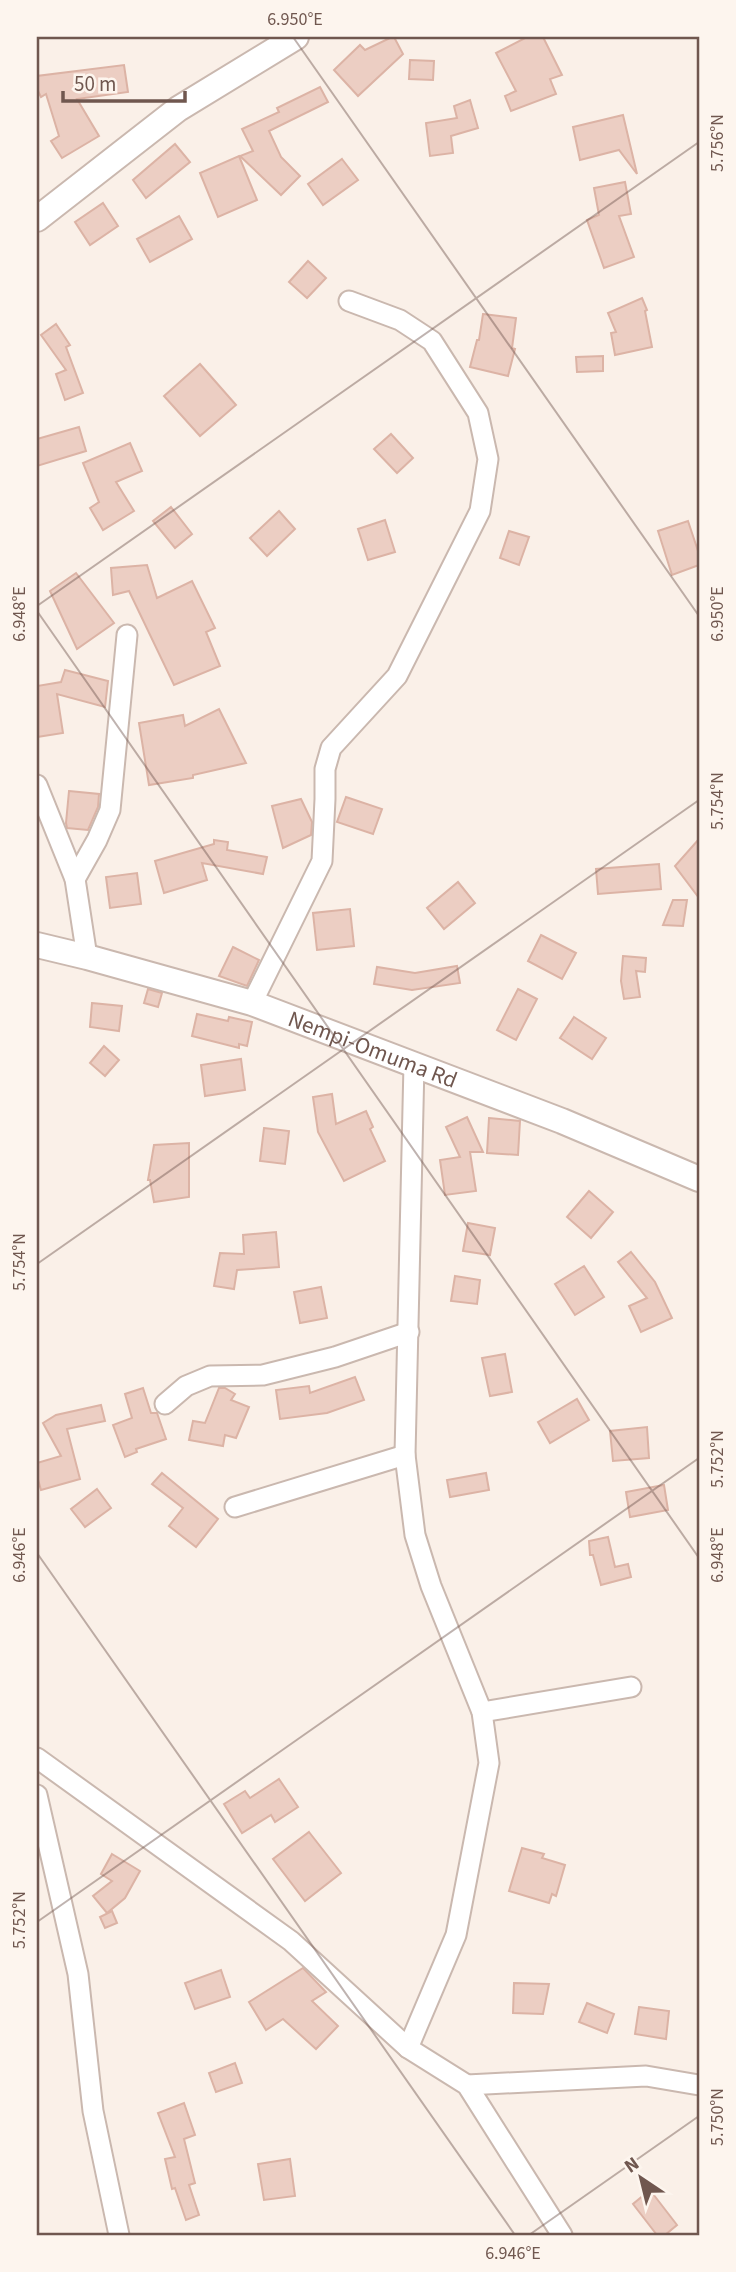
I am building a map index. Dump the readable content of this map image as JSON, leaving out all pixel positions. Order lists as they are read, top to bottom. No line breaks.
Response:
{"streets":{"street":["Nempi-Omuma Rd"]},"scale_bar":"50 m","north":"top left","coordinates":["6.950°E","5.756°N","6.948°E","5.754°N","5.752°N","6.946°E","5.750°N"]}
